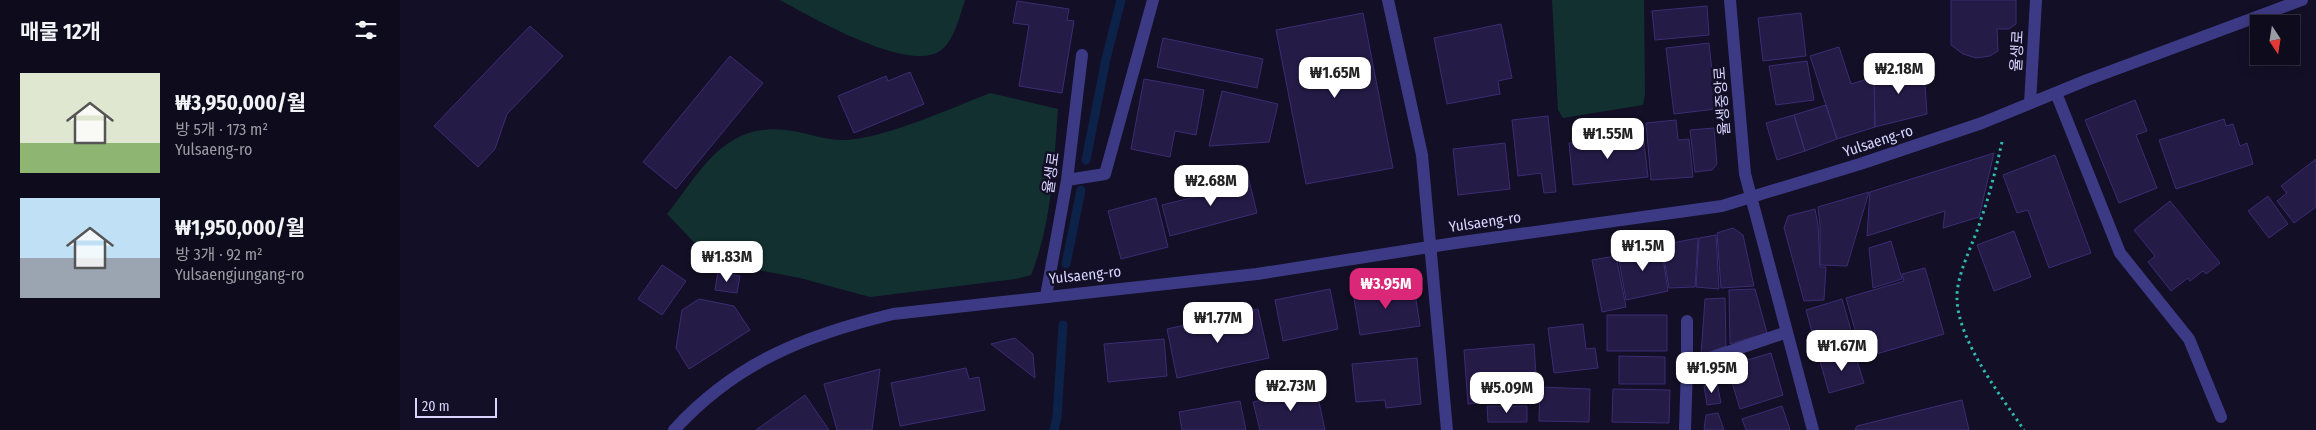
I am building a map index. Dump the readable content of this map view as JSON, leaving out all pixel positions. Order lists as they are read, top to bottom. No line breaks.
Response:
{"streets":{"street":["율생로","율생중앙로","Yulsaeng-ro"]},"crossings":[["율생로","Yulsaeng-ro"],["율생중앙로","Yulsaeng-ro"]],"scale_bar":"20 m","north":"bottom","page":{"heading":"매물 12개","price":["₩2.18M","₩1.65M","₩1.55M","₩2.68M","₩1.5M","₩1.83M","₩3.95M","₩1.77M","₩1.67M","₩1.95M","₩2.73M","₩5.09M"],"list":[{"name":"₩3,950,000/월","note":"방 5개 · 173 m² · Yulsaeng-ro"},{"name":"₩1,950,000/월","note":"방 3개 · 92 m² · Yulsaengjungang-ro"}],"scale":"20 m"}}
